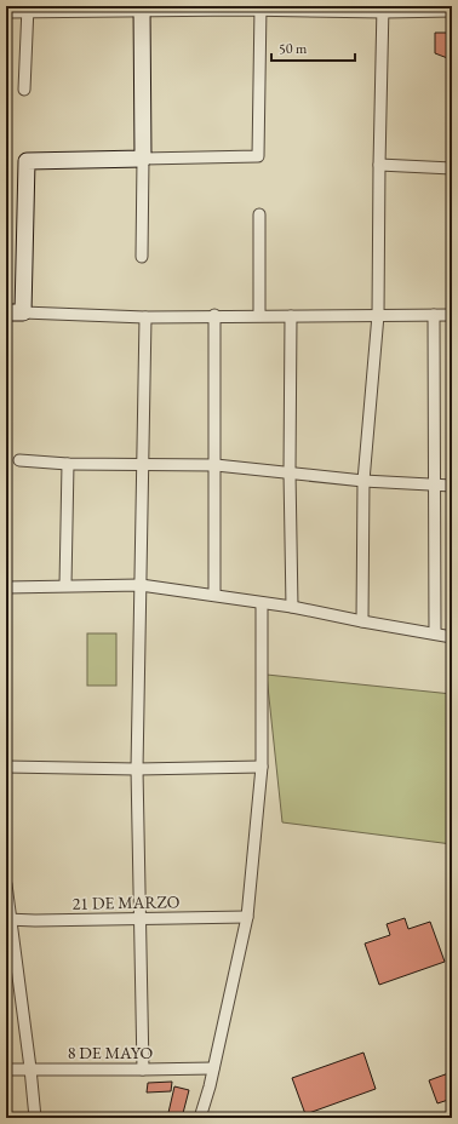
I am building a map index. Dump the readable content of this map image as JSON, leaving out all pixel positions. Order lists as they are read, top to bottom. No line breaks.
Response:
{"streets":{"street":["21 DE MARZO","8 DE MAYO"]},"scale_bar":"50 m"}
